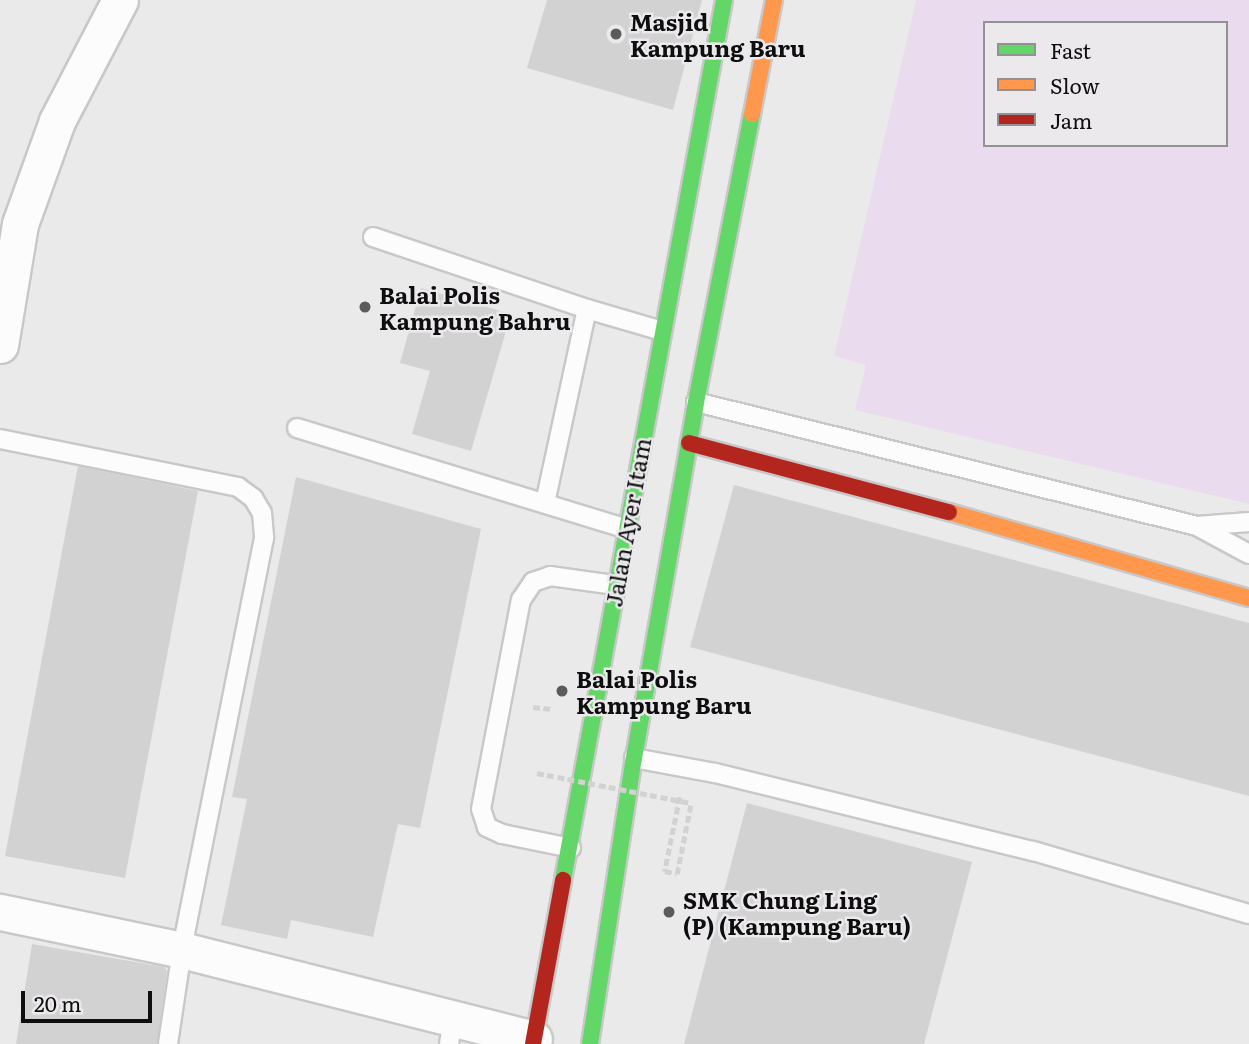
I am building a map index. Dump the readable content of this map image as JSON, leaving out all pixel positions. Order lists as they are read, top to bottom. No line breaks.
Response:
{"streets":{"main road":["Jalan Ayer Itam"]},"places":["Masjid Kampung Baru","Balai Polis Kampung Bahru","Balai Polis Kampung Baru","SMK Chung Ling (P) (Kampung Baru)"],"legend":["Fast","Slow","Jam"],"scale_bar":"20 m"}
